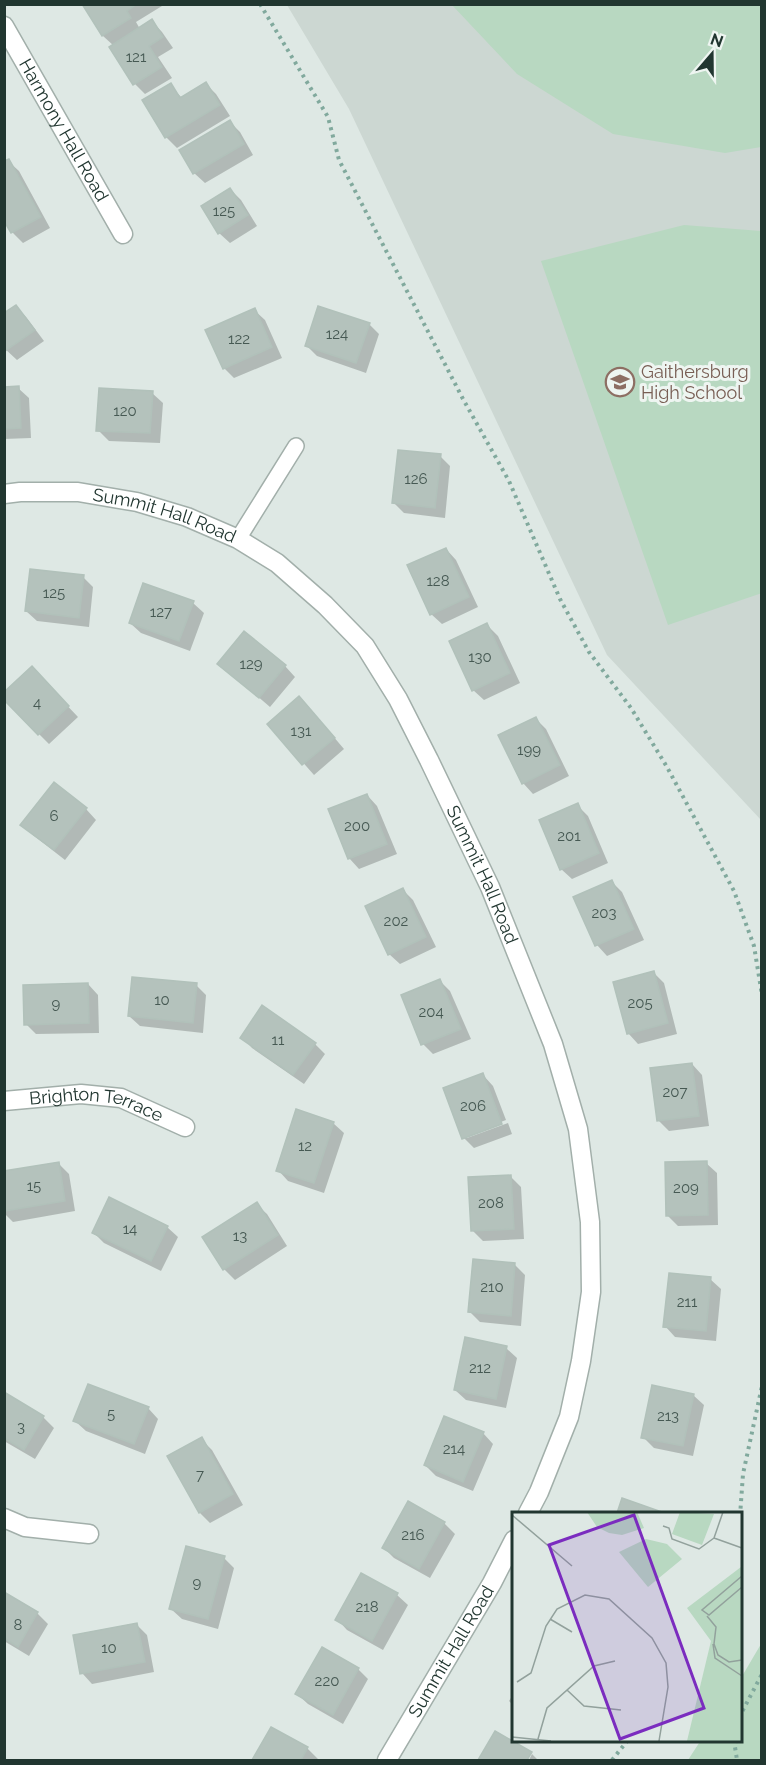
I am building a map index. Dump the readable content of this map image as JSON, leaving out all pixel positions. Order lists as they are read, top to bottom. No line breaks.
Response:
{"streets":{"street":["Harmony Hall Road","Summit Hall Road","Brighton Terrace"]},"places":{"school or university":["Gaithersburg High School"]},"house_numbers":["121","125","124","122","120","126","128","125","127","130","129","4","131","199","6","200","201","203","202","10","205","9","204","11","207","206","12","15","209","208","14","13","210","211","212","5","213","3","214","7","216","9","218","8","10","220"],"north":"top"}
